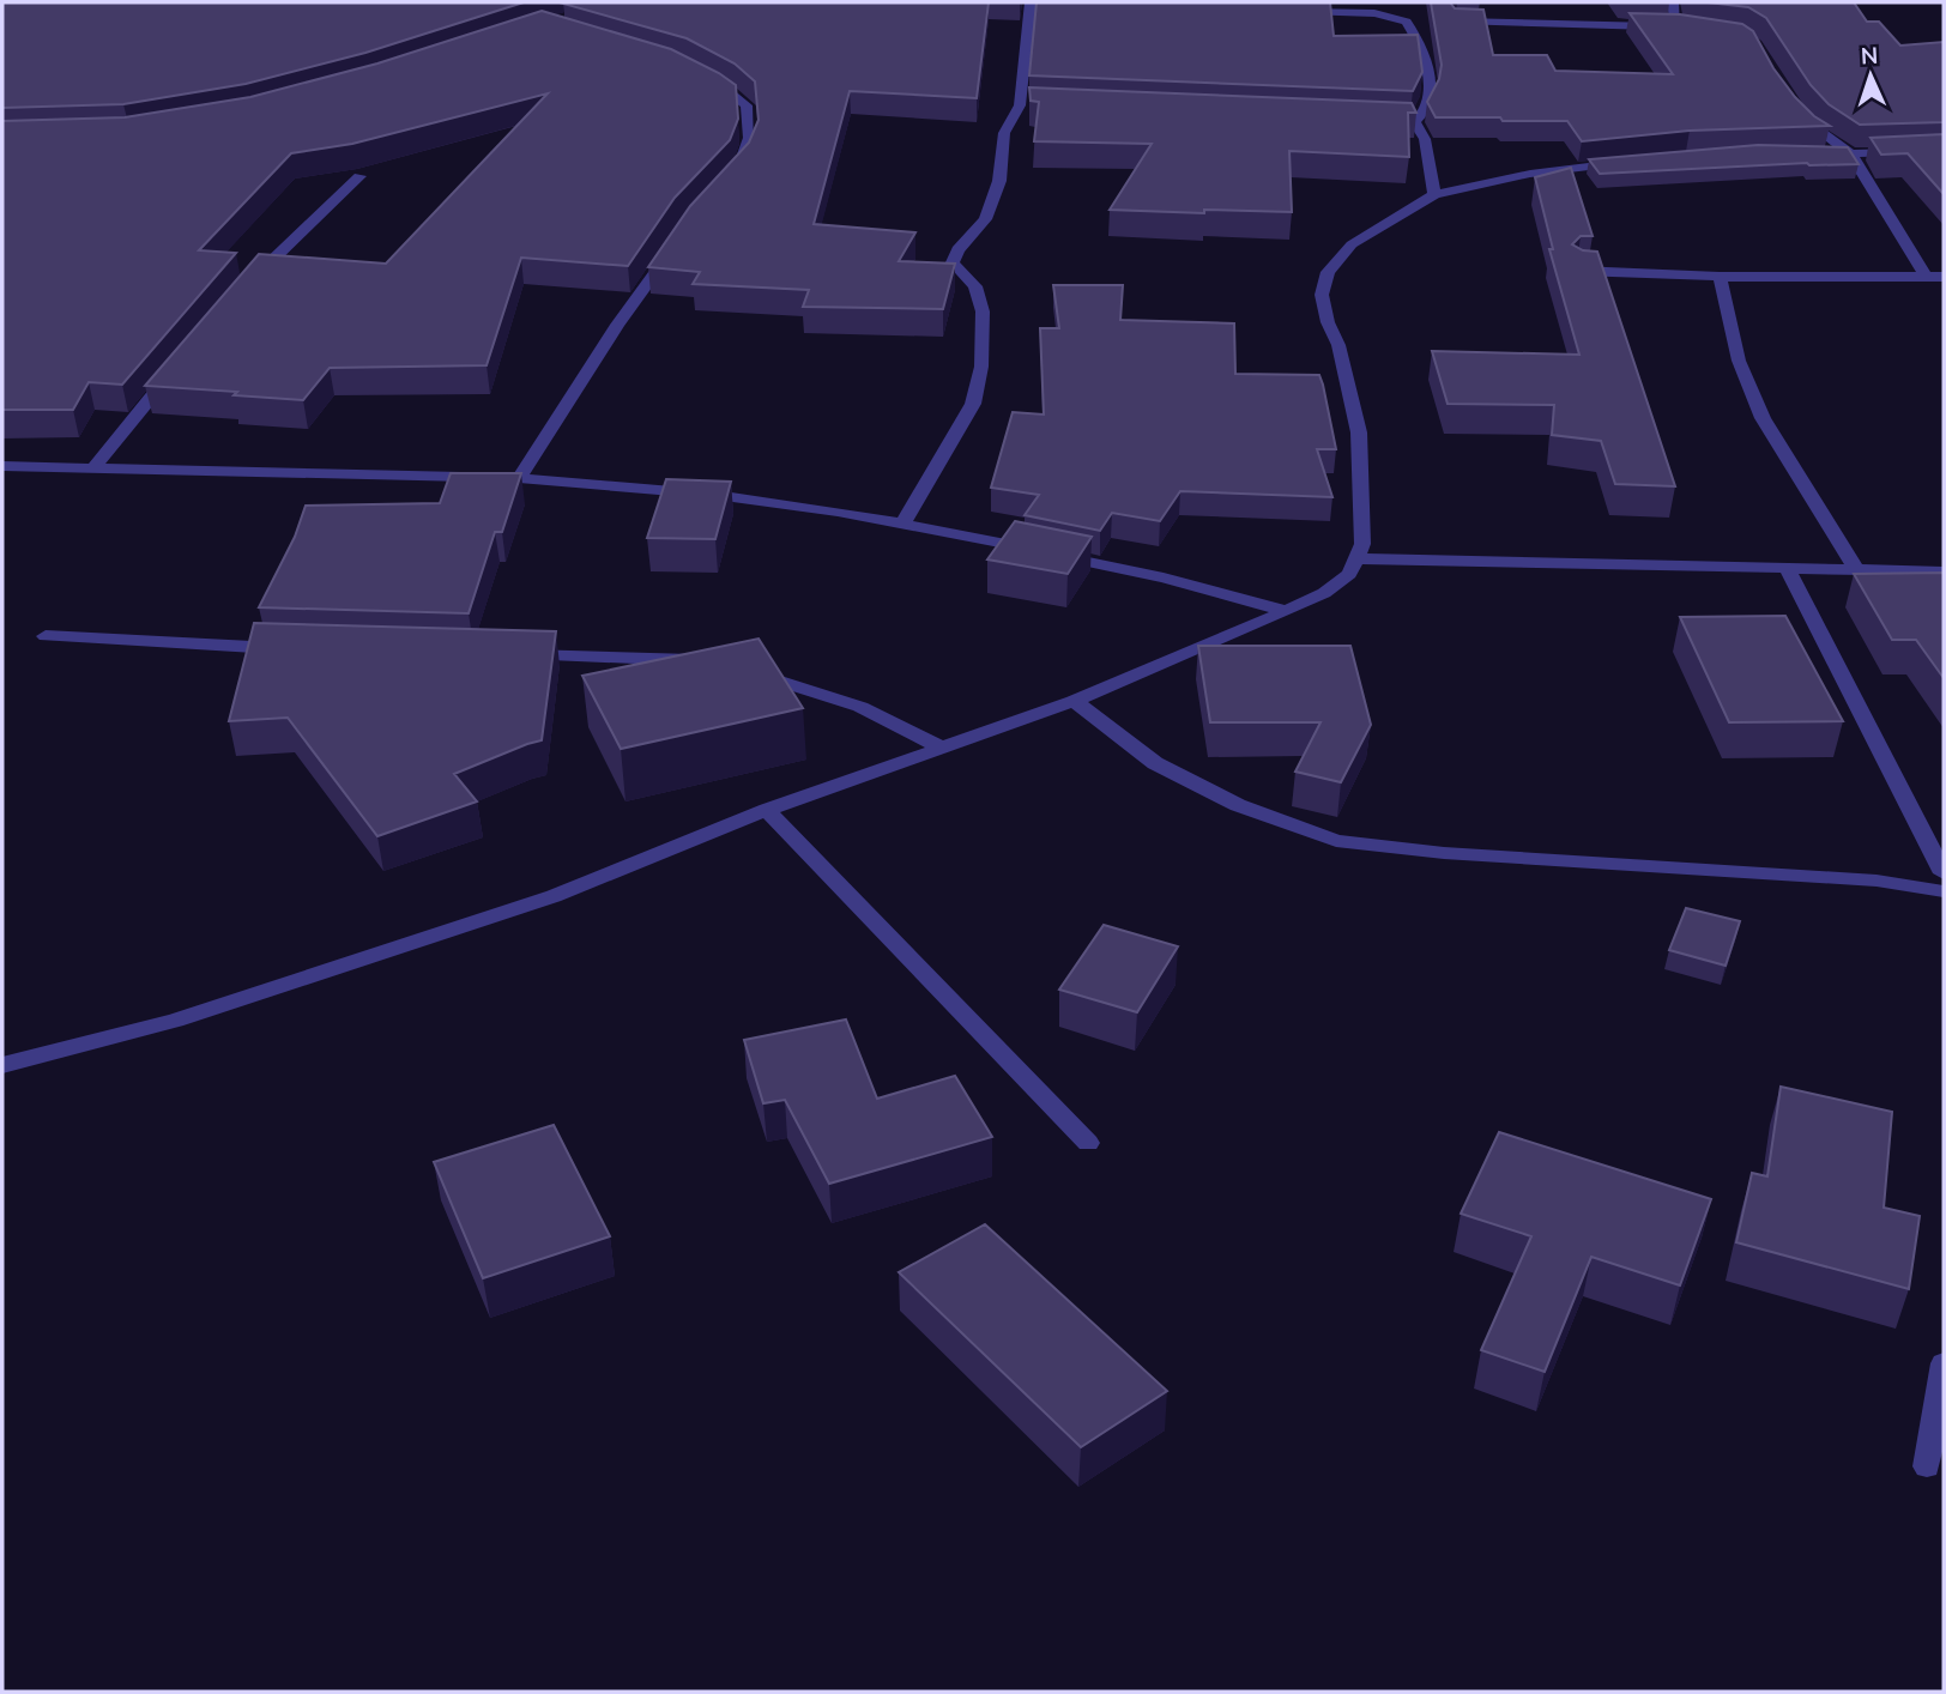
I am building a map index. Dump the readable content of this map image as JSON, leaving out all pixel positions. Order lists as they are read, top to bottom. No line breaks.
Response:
{"north":"top"}
